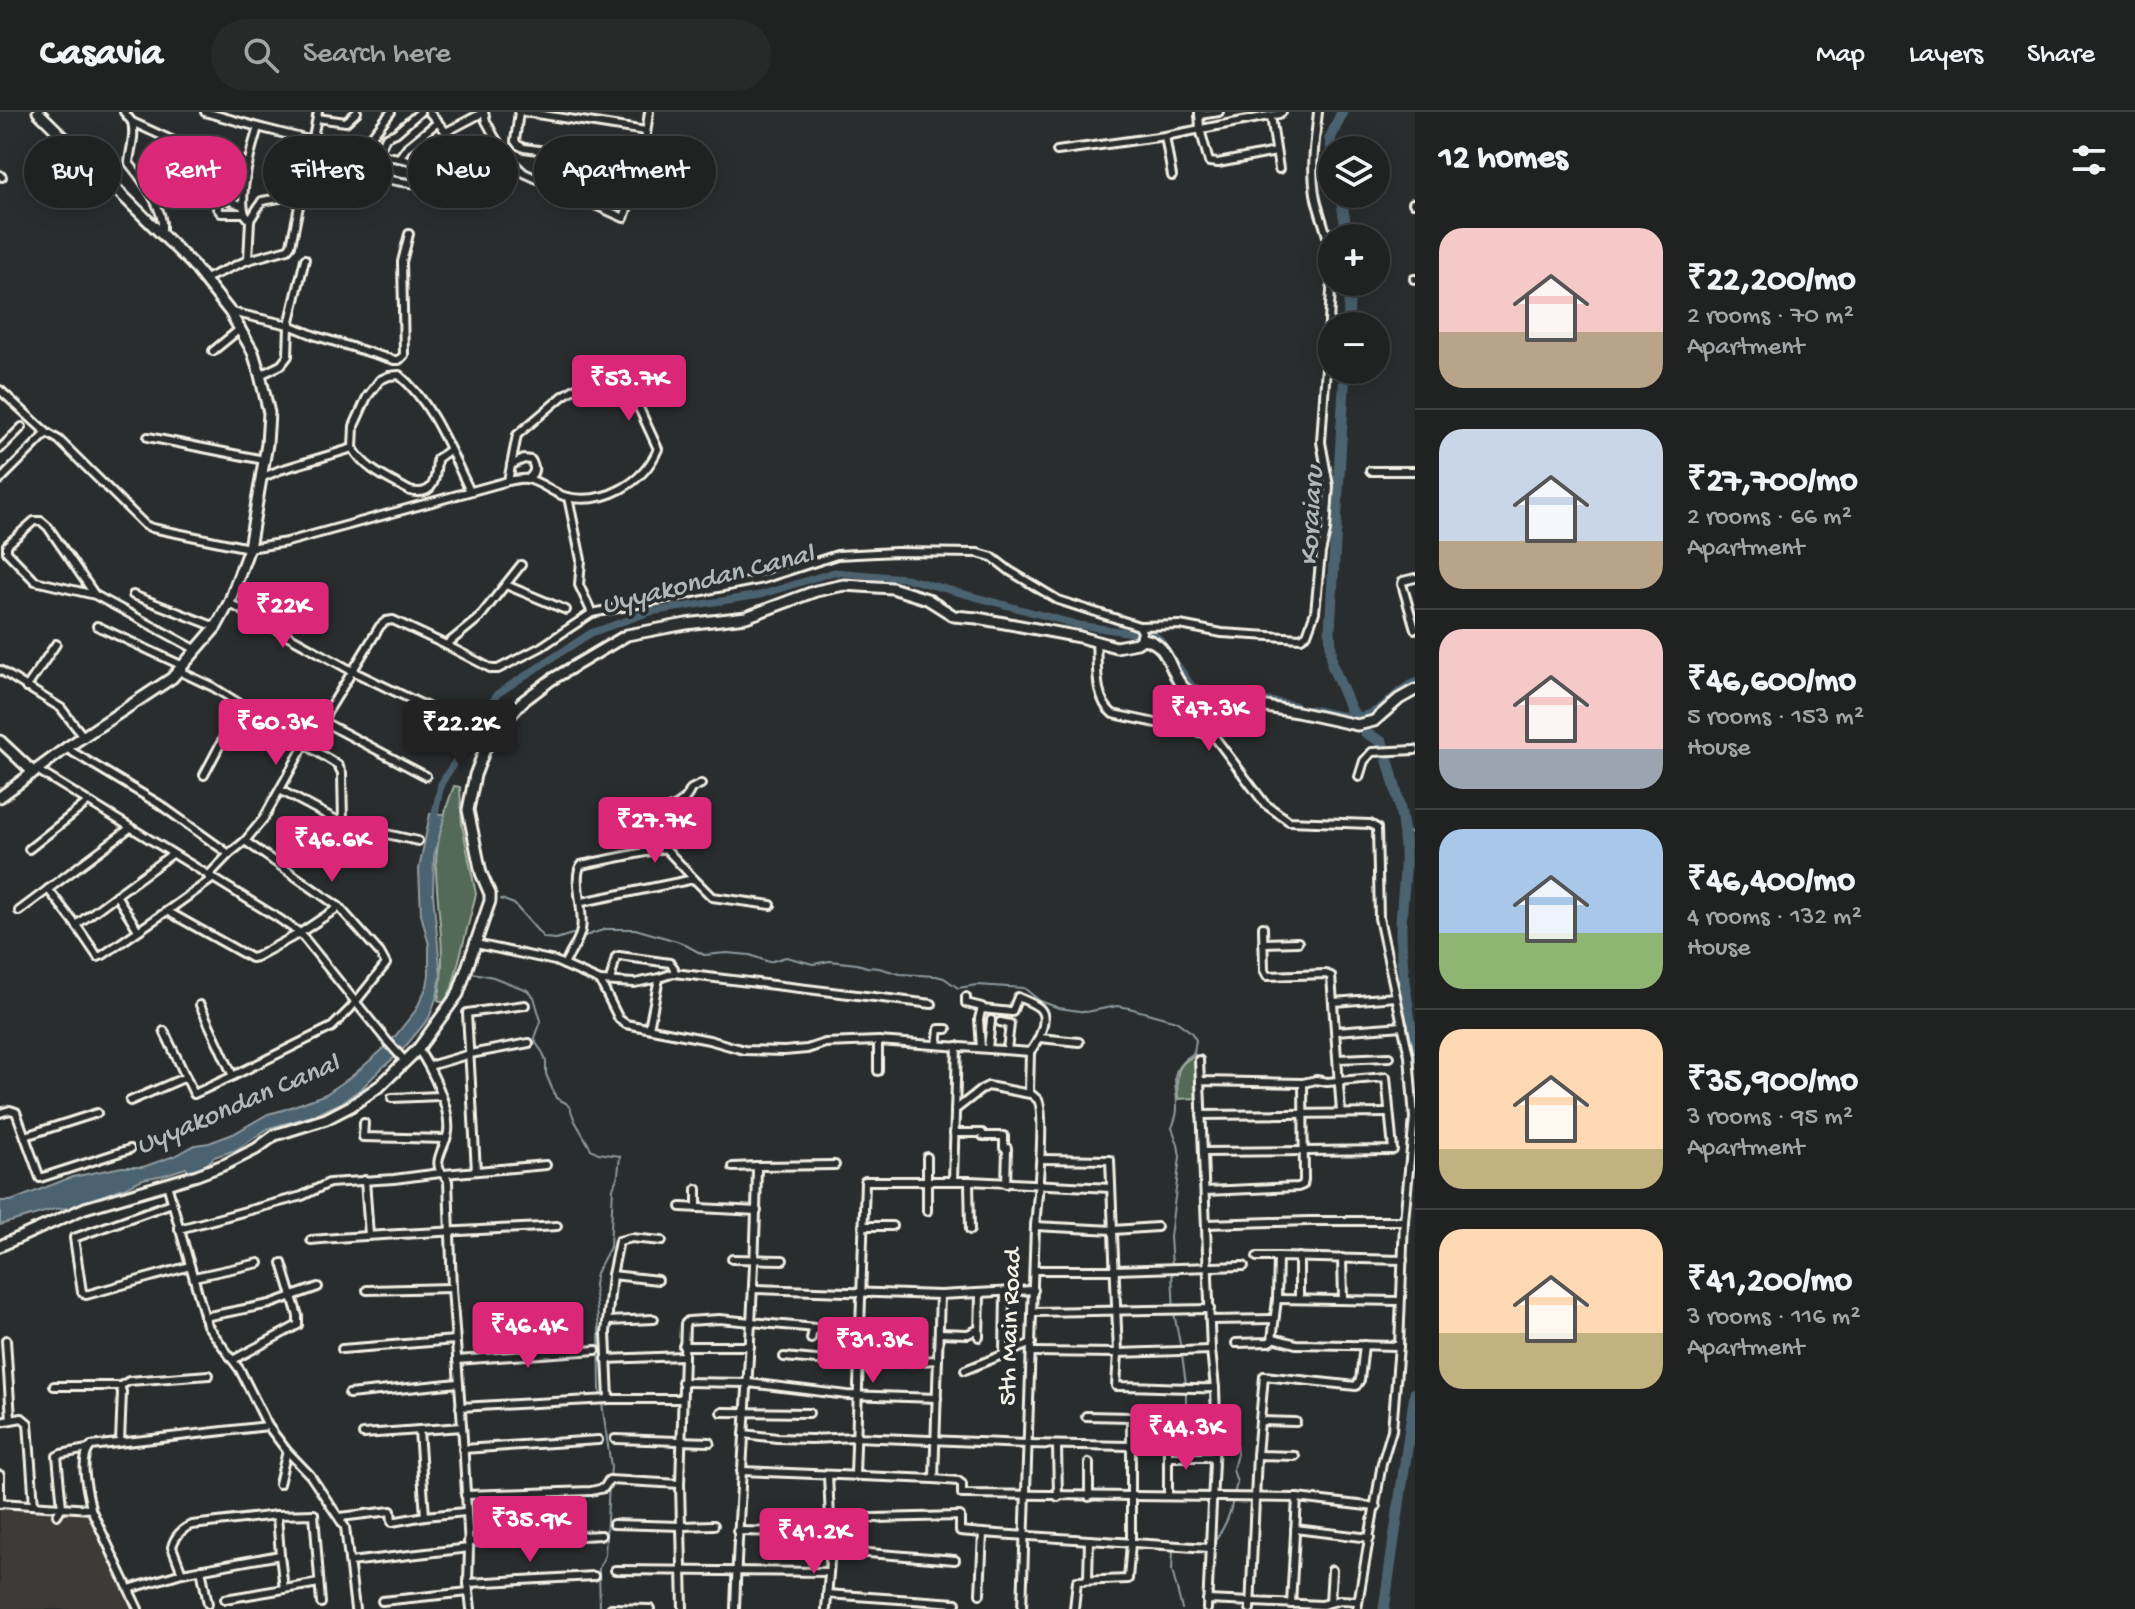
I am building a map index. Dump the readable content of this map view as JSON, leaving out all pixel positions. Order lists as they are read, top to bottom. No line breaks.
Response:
{"streets":{"street":["5th Main Road"]},"water":["Koraiaru","Uyyakondan Canal"],"page":{"header":"Casavia","search":"Search here","nav":["Map","Layers","Share"],"heading":"12 homes","map_buttons":["+","−"],"chip":["Buy","Rent","Filters","New","Apartment"],"list":[{"name":"₹22,200/mo","note":"2 rooms · 70 m² · Apartment"},{"name":"₹27,700/mo","note":"2 rooms · 66 m² · Apartment"},{"name":"₹46,600/mo","note":"5 rooms · 153 m² · House"},{"name":"₹46,400/mo","note":"4 rooms · 132 m² · House"},{"name":"₹35,900/mo","note":"3 rooms · 95 m² · Apartment"},{"name":"₹41,200/mo","note":"3 rooms · 116 m² · Apartment"}],"price":["₹53.7K","₹22K","₹47.3K","₹60.3K","₹22.2K","₹27.7K","₹46.6K","₹46.4K","₹31.3K","₹44.3K","₹35.9K","₹41.2K"]}}
